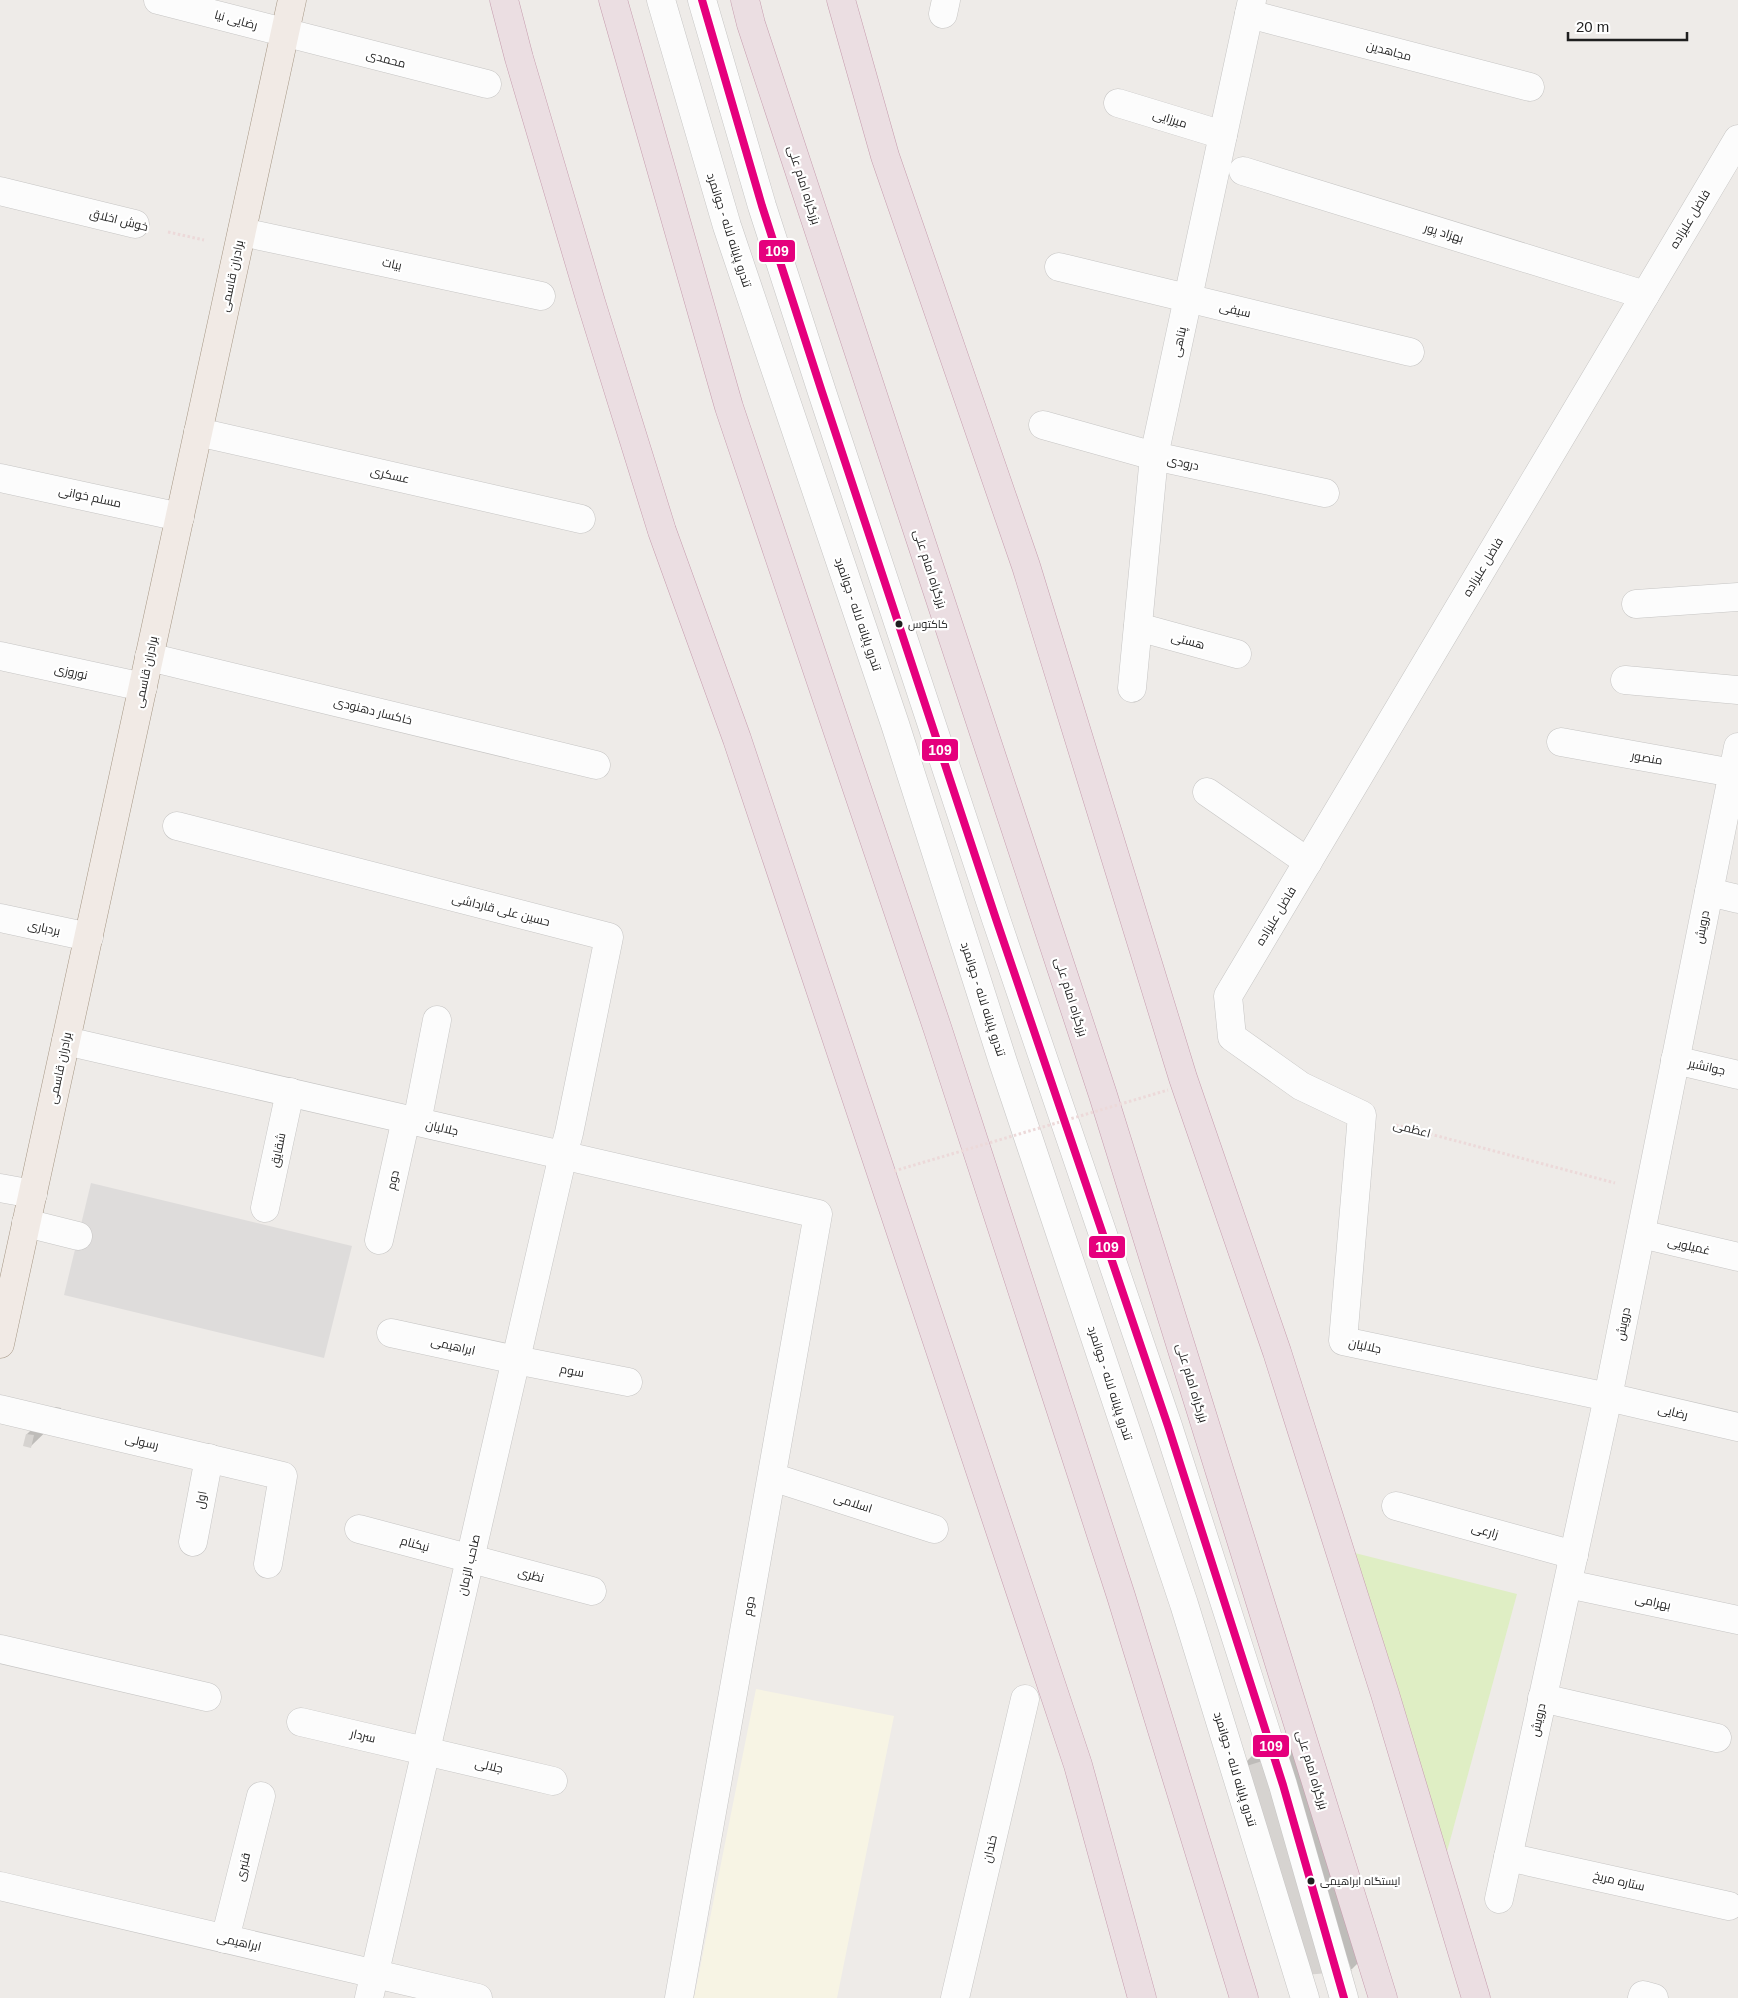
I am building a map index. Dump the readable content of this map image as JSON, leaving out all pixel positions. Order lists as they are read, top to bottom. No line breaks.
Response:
{"streets":{"highway":["بزرگراه امام علی"],"main road":["برادران قاسمی"],"street":["رضایی نیا","مجاهدین","محمدی","میرزایی","فاضل علیزاده","خوش اخلاق","تندرو پایانه لاله - جوانمرد","بهزاد پور","بیات","سیفی","پناهی","درودی","عسکری","مسلم خوانی","هستی","نوروزی","خاکسار دهنودی","منصور","حسین علی قارداشی","درویش","بردباری","جوانشیر","جلالیان","شقایق","دوم","غمیلویی","ابراهیمی","سوم","رضایی","رسولی","اول","اسلامی","زارعی","نیکنام","صاحب الزمان","نظری","بهرامی","سردار","جلالی","خندان","قنبری","ستاره مریخ"],"path":["اعظمی"]},"crossings":[["رضایی نیا","محمدی"],["رضایی نیا","برادران قاسمی"],["مجاهدین","پناهی"],["محمدی","برادران قاسمی"],["میرزایی","پناهی"],["فاضل علیزاده","بهزاد پور"],["فاضل علیزاده","جلالیان"],["فاضل علیزاده","اعظمی"],["خوش اخلاق","بیات"],["خوش اخلاق","برادران قاسمی"],["بیات","برادران قاسمی"],["برادران قاسمی","عسکری"],["برادران قاسمی","مسلم خوانی"],["برادران قاسمی","نوروزی"],["برادران قاسمی","خاکسار دهنودی"],["برادران قاسمی","بردباری"],["برادران قاسمی","جلالیان"],["سیفی","پناهی"],["پناهی","درودی"],["پناهی","هستی"],["منصور","درویش"],["حسین علی قارداشی","جلالیان"],["حسین علی قارداشی","صاحب الزمان"],["درویش","جوانشیر"],["درویش","جلالیان"],["درویش","اعظمی"],["درویش","غمیلویی"],["درویش","رضایی"],["درویش","زارعی"],["درویش","بهرامی"],["درویش","ستاره مریخ"],["جلالیان","اعظمی"],["جلالیان","شقایق"],["جلالیان","دوم"],["جلالیان","رضایی"],["جلالیان","صاحب الزمان"],["دوم","اسلامی"],["ابراهیمی","سوم"],["ابراهیمی","صاحب الزمان"],["ابراهیمی","قنبری"],["سوم","صاحب الزمان"],["رسولی","اول"],["نیکنام","صاحب الزمان"],["نیکنام","نظری"],["صاحب الزمان","نظری"],["صاحب الزمان","سردار"],["صاحب الزمان","جلالی"],["سردار","جلالی"]],"places":["کاکتوس","ایستگاه ابراهیمی"],"lines":["transit line 109"],"scale_bar":"20 m"}
